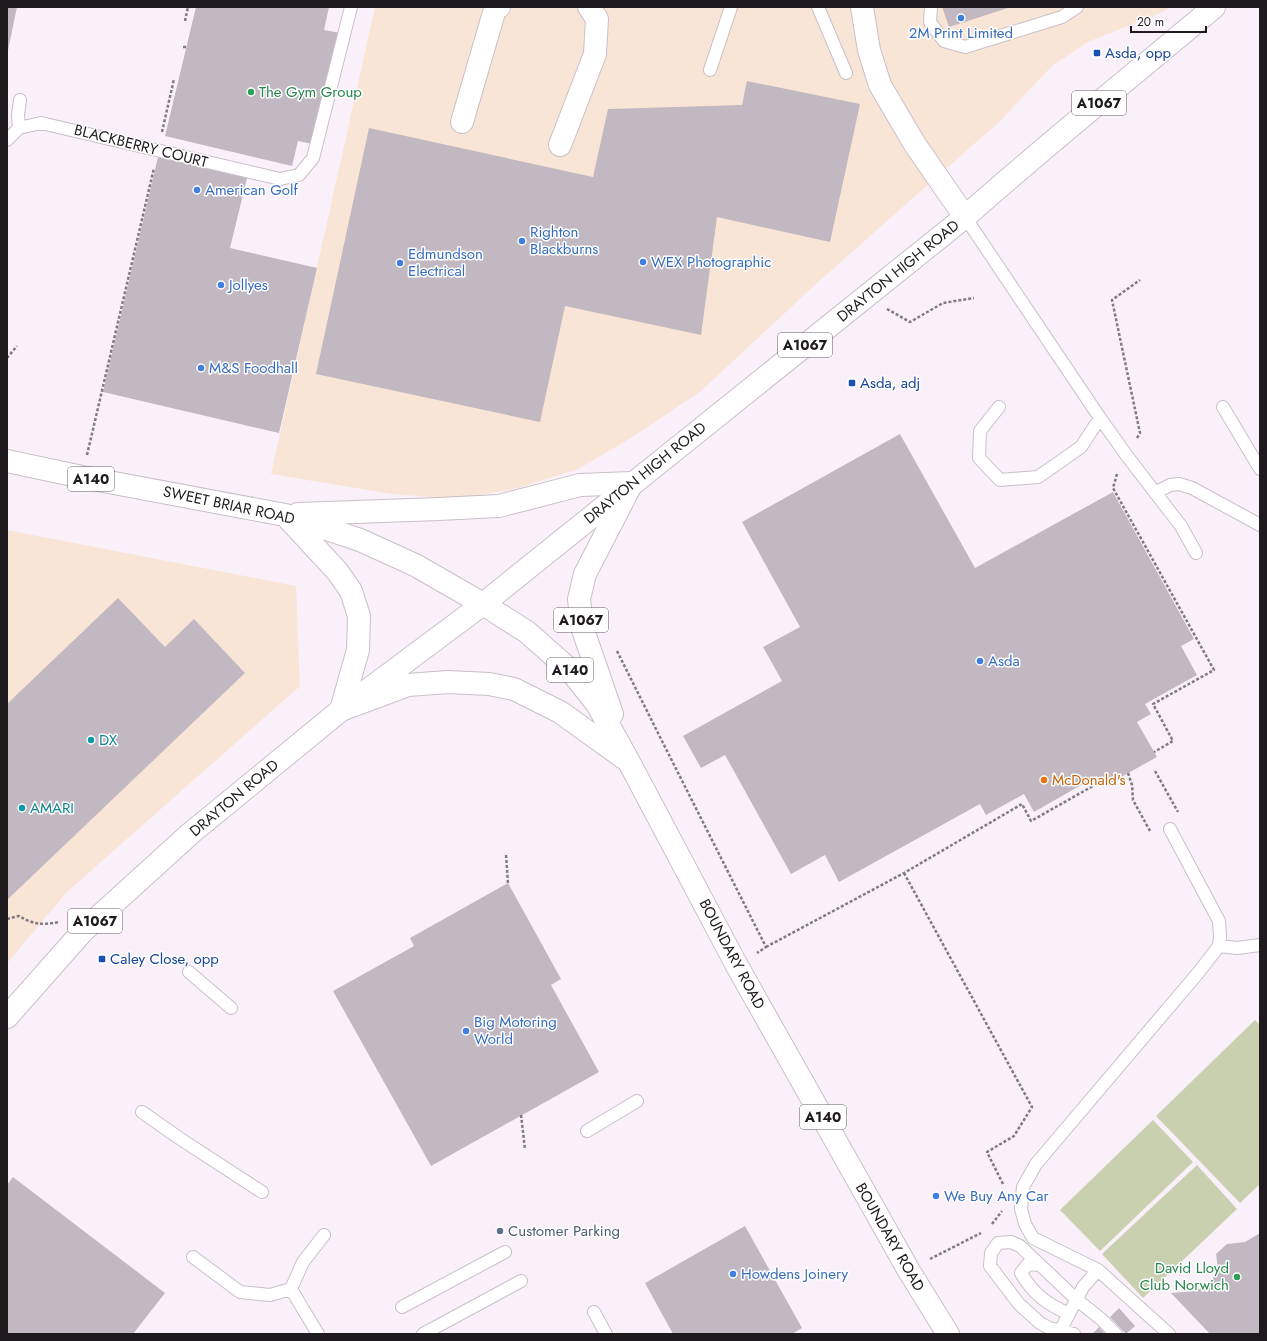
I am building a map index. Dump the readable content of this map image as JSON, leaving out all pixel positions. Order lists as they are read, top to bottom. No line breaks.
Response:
{"streets":{"main road":["A1067","DRAYTON HIGH ROAD","A140","SWEET BRIAR ROAD","DRAYTON ROAD","BOUNDARY ROAD"],"lane":["BLACKBERRY COURT"]},"crossings":[["A1067","DRAYTON HIGH ROAD"],["A1067","A140"],["A1067","BOUNDARY ROAD"],["DRAYTON HIGH ROAD","A140"],["DRAYTON HIGH ROAD","SWEET BRIAR ROAD"],["DRAYTON HIGH ROAD","DRAYTON ROAD"],["DRAYTON HIGH ROAD","BOUNDARY ROAD"],["A140","SWEET BRIAR ROAD"],["A140","DRAYTON ROAD"],["A140","BOUNDARY ROAD"],["SWEET BRIAR ROAD","DRAYTON ROAD"],["SWEET BRIAR ROAD","BOUNDARY ROAD"],["DRAYTON ROAD","BOUNDARY ROAD"]],"places":{"other":["2M Print Limited","The Gym Group","American Golf","Righton Blackburns","WEX Photographic","Edmundson Electrical","Jollyes","M&S Foodhall","Asda","DX","McDonald's","AMARI","Big Motoring World","We Buy Any Car","Customer Parking","Howdens Joinery","David Lloyd Club Norwich"],"transit":["Asda, opp","Asda, adj","Caley Close, opp"]},"scale_bar":"20 m"}
